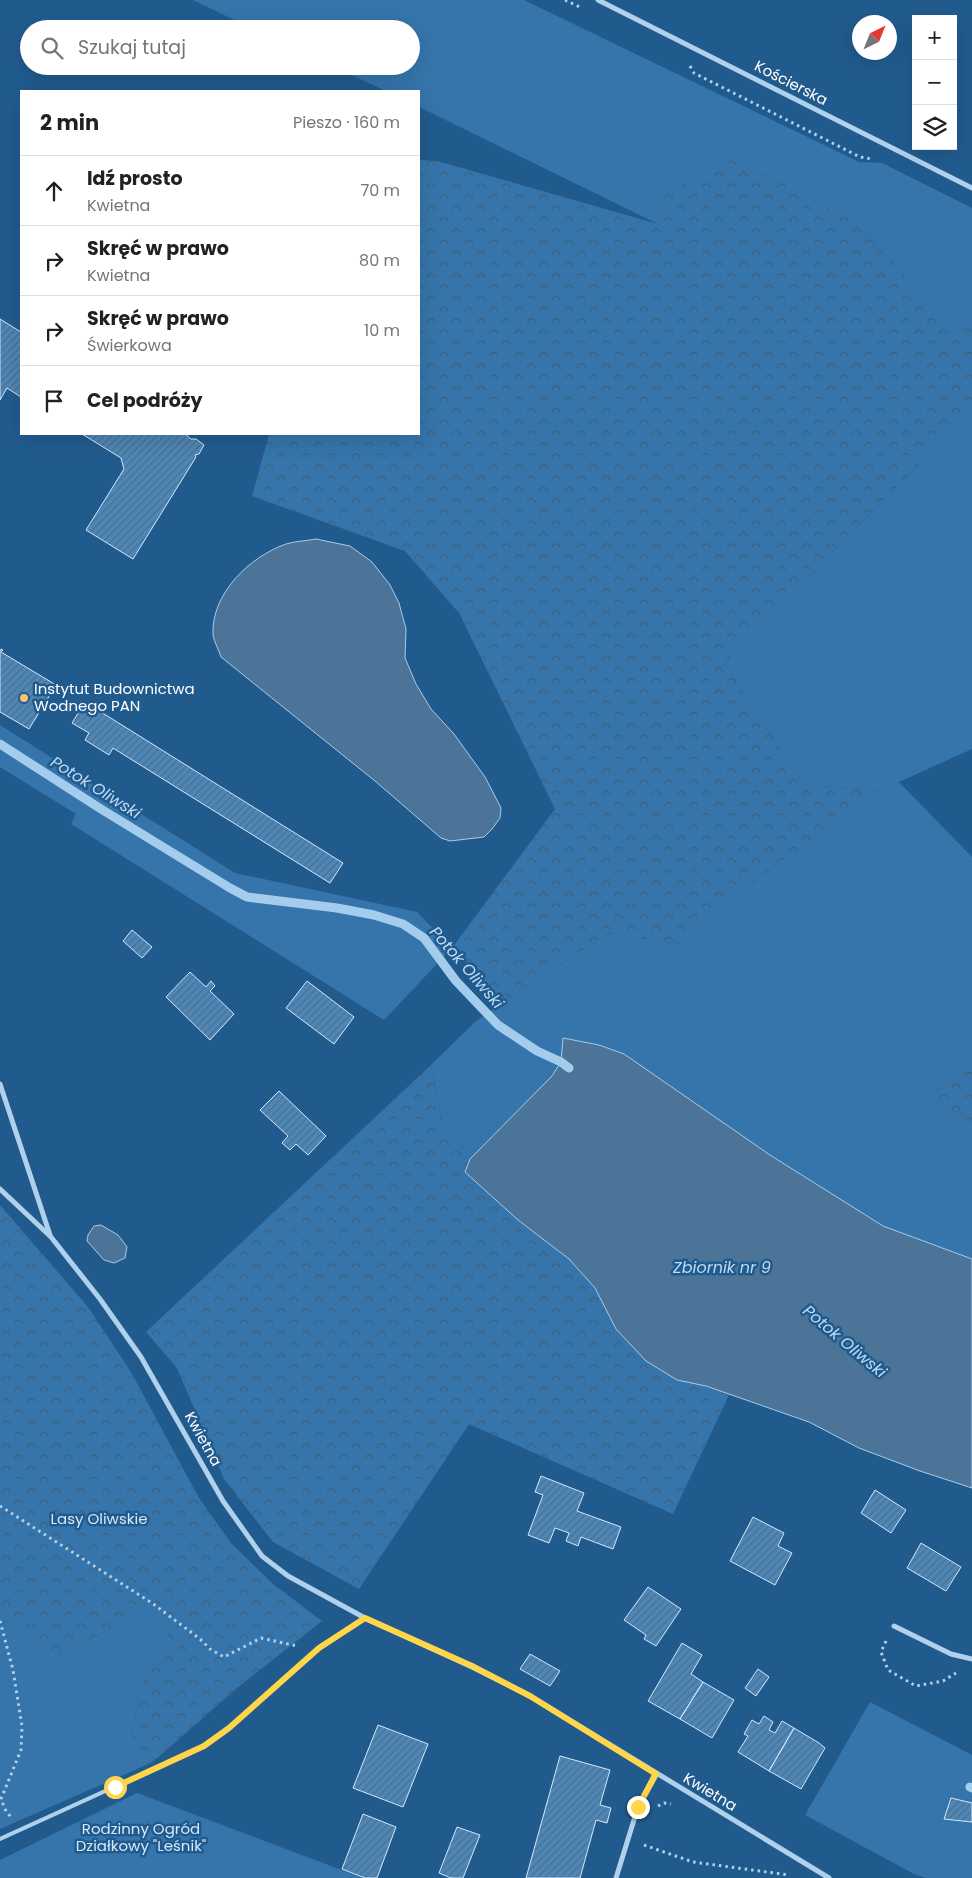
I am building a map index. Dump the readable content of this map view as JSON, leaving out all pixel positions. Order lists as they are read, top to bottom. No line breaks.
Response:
{"streets":{"street":["Kościerska","Kwietna"]},"water":["Potok Oliwski","Zbiornik nr 9"],"parks":["Lasy Oliwskie","Rodzinny Ogród Działkowy \"Leśnik\""],"places":["Instytut Budownictwa Wodnego PAN"],"north":"top right","page":{"map_buttons":["+","−"],"search":"Szukaj tutaj","heading":["2 min","Pieszo · 160 m"],"list":[["Idź prosto","Kwietna","70 m"],["Skręć w prawo","Kwietna","80 m"],["Skręć w prawo","Świerkowa","10 m"],"Cel podróży"]}}
